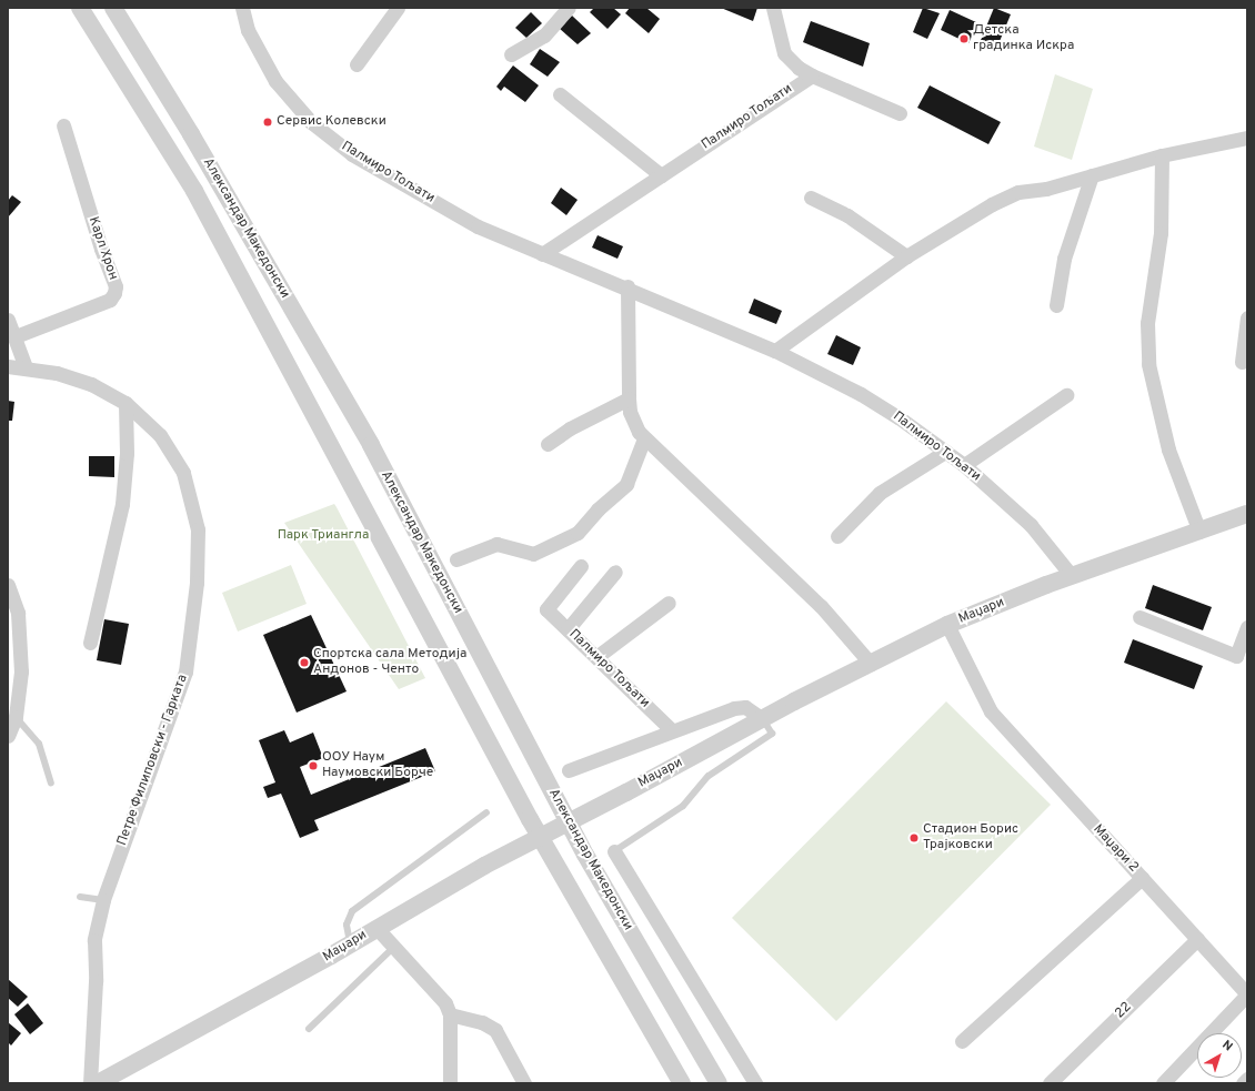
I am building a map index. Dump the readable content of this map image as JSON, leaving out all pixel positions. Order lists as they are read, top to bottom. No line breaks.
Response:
{"streets":{"street":["Палмиро Тољати","Александар Македонски","Карл Хрон","Маџари","Петре Филиповски - Гарката","Маџари 2","22"]},"crossings":[["Палмиро Тољати","Маџари"],["Маџари","Маџари 2"]],"parks":["Парк Триангла"],"places":["Детска градинка Искра","Сервис Колевски","Спортска сала Методија Андонов - Ченто","ООУ Наум Наумовски Борче","Стадион Борис Трајковски"],"north":"top right"}
